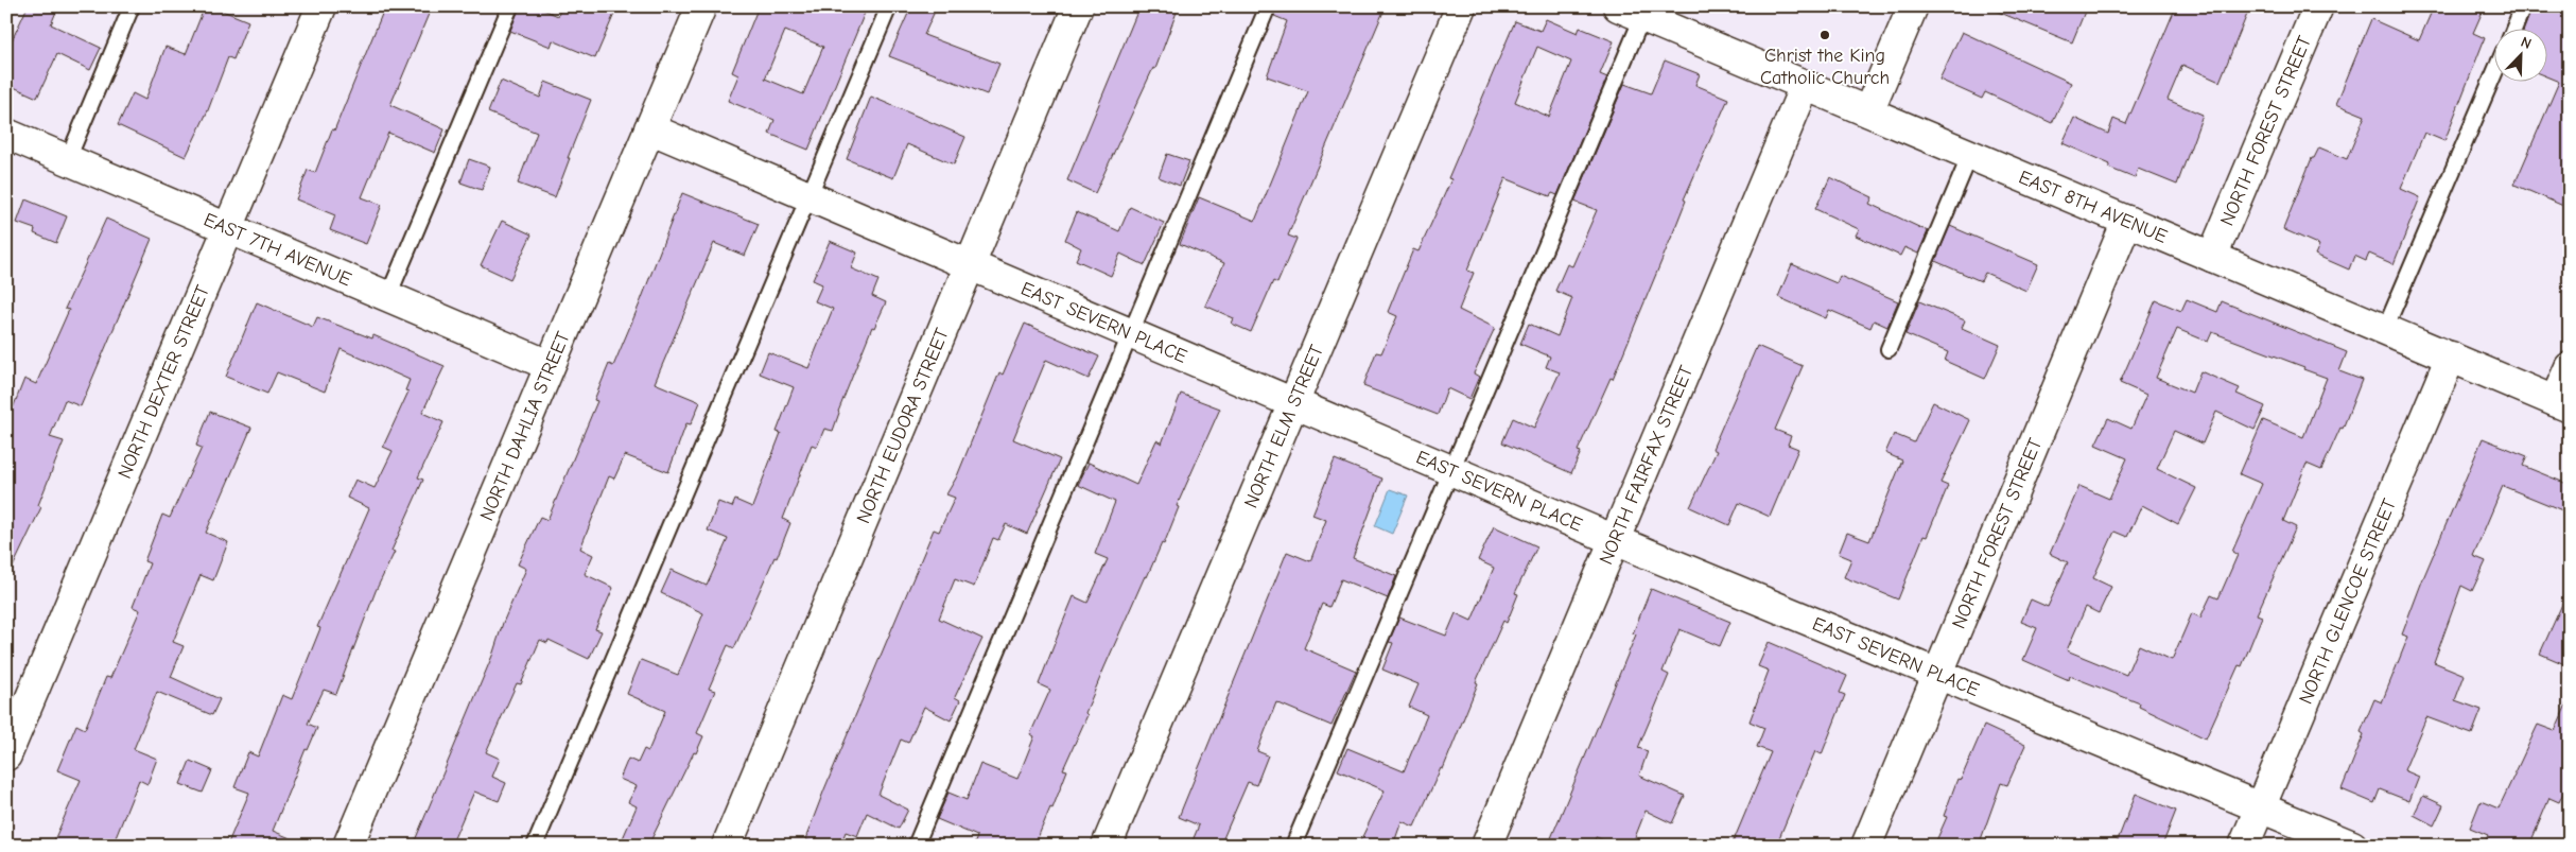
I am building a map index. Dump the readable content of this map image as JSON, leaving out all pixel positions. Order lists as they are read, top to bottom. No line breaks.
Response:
{"streets":{"street":["NORTH FOREST STREET","EAST 8TH AVENUE","EAST 7TH AVENUE","EAST SEVERN PLACE","NORTH DEXTER STREET","NORTH DAHLIA STREET","NORTH EUDORA STREET","NORTH ELM STREET","NORTH FAIRFAX STREET","NORTH GLENCOE STREET"]},"crossings":[["NORTH FOREST STREET","EAST 8TH AVENUE"],["NORTH FOREST STREET","EAST SEVERN PLACE"],["EAST 8TH AVENUE","NORTH FAIRFAX STREET"],["EAST 8TH AVENUE","NORTH GLENCOE STREET"],["EAST 7TH AVENUE","NORTH DEXTER STREET"],["EAST 7TH AVENUE","NORTH DAHLIA STREET"],["EAST SEVERN PLACE","NORTH DAHLIA STREET"],["EAST SEVERN PLACE","NORTH EUDORA STREET"],["EAST SEVERN PLACE","NORTH ELM STREET"],["EAST SEVERN PLACE","NORTH FAIRFAX STREET"],["EAST SEVERN PLACE","NORTH GLENCOE STREET"]],"places":["Christ the King Catholic Church"],"north":"top right"}
